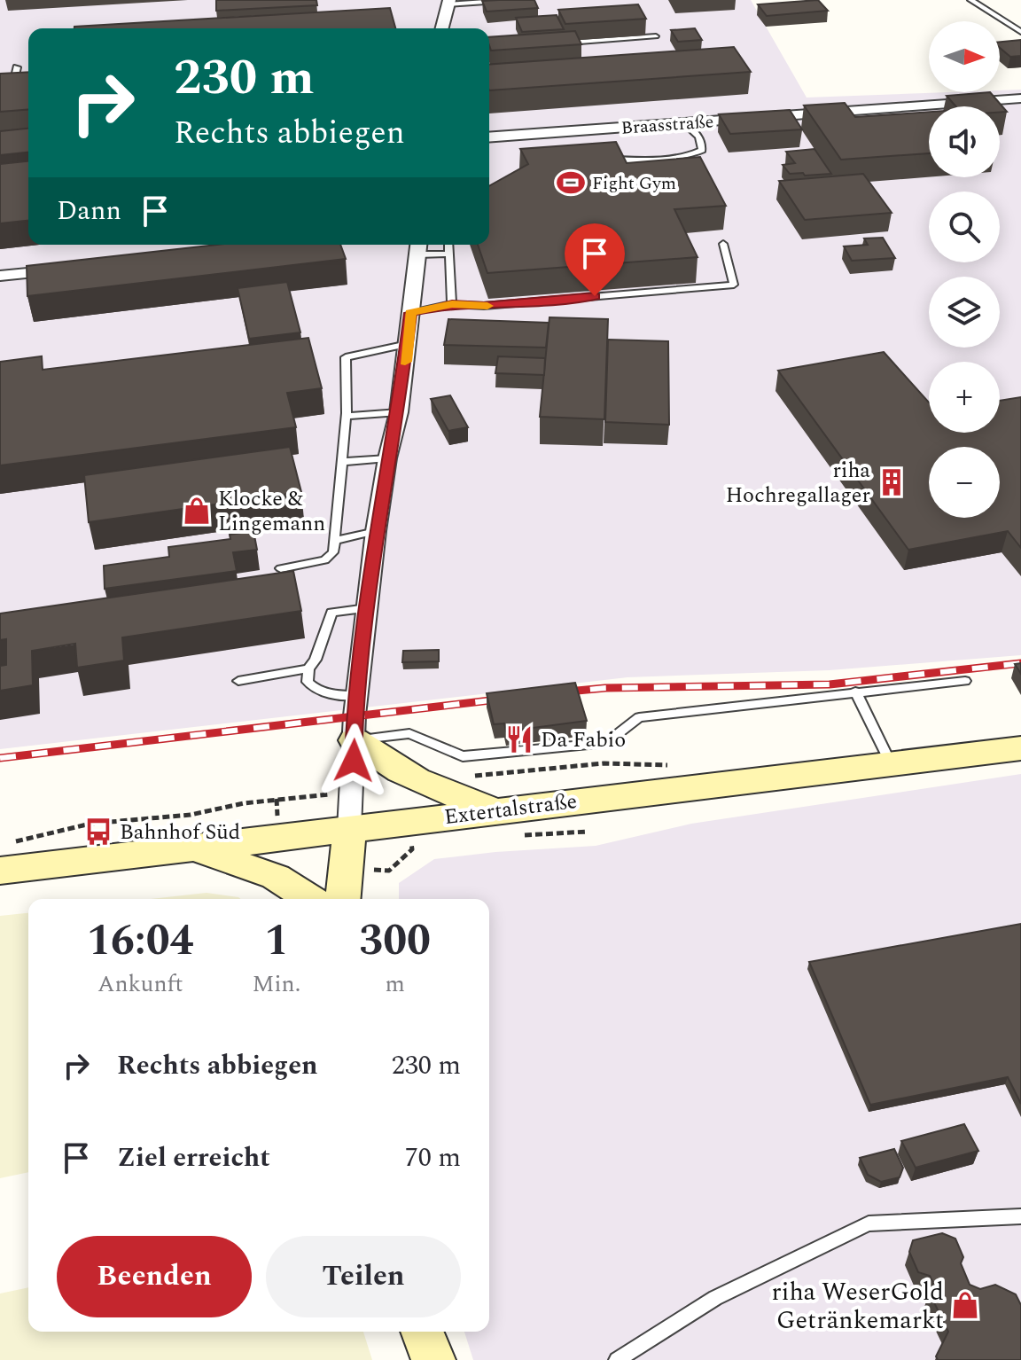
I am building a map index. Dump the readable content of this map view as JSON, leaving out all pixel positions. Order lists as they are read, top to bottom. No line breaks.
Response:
{"streets":{"main road":["Extertalstraße"],"street":["Braasstraße"]},"places":{"sports":["Fight Gym"],"building":["riha Hochregallager"],"shop":["Klocke & Lingemann","riha WeserGold Getränkemarkt"],"restaurant":["Da Fabio"],"bus stop":["Bahnhof Süd"]},"north":"right","page":{"map_buttons":["+","−"],"turn":["230 m","Rechts abbiegen"],"then":"Dann","eta":["16:04","Ankunft","1","Min.","300","m"],"list":[{"name":"Rechts abbiegen","value":"230 m"},{"name":"Ziel erreicht","value":"70 m"}],"buttons":["Beenden","Teilen"]}}
